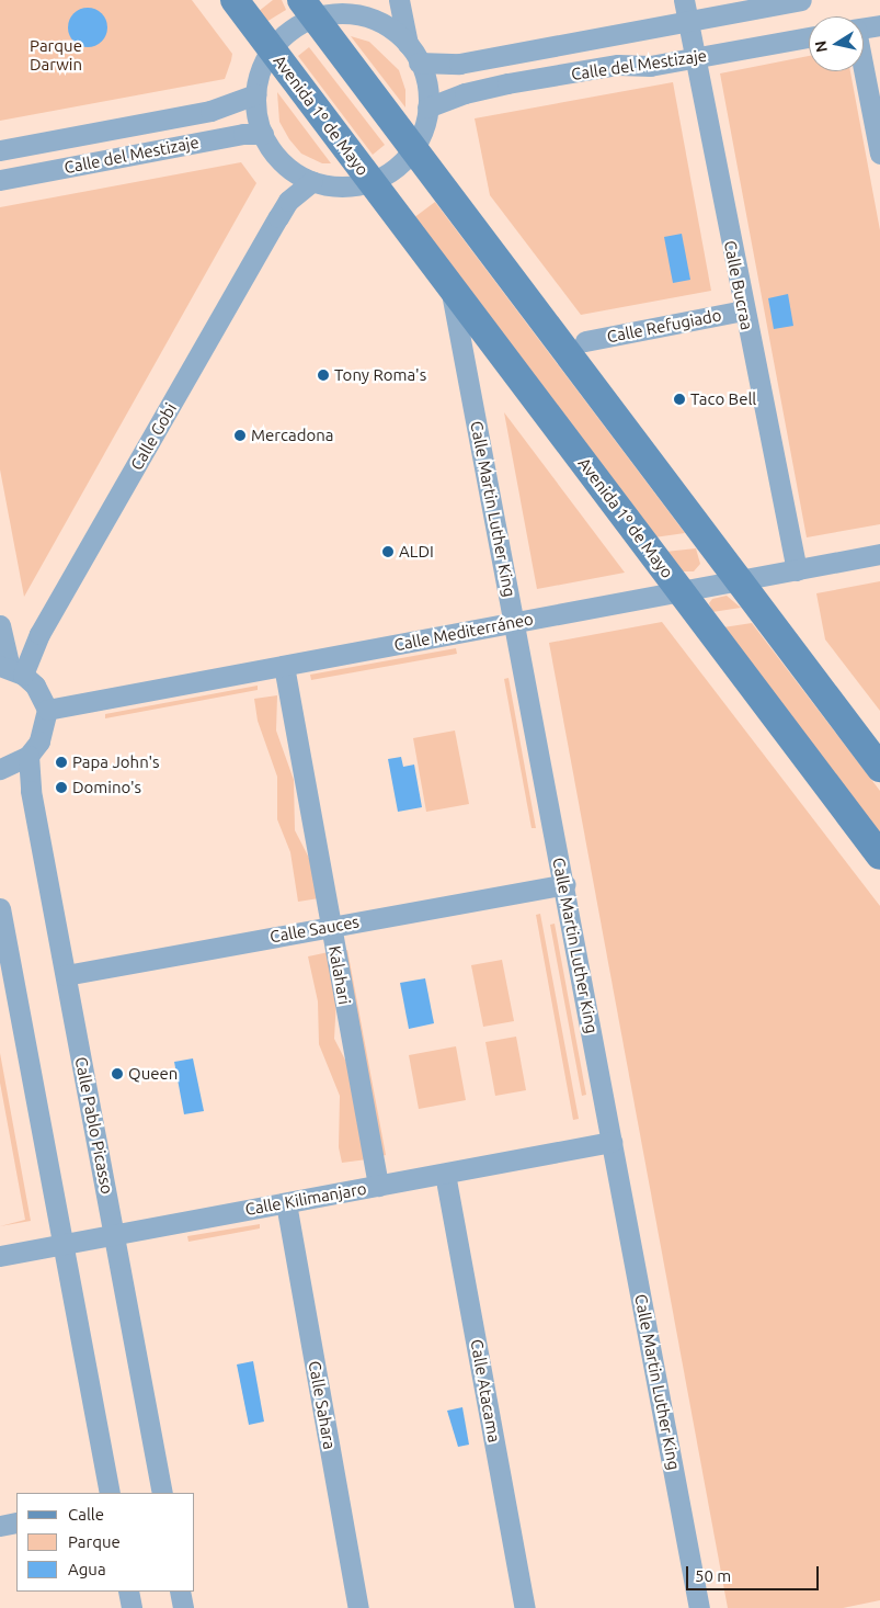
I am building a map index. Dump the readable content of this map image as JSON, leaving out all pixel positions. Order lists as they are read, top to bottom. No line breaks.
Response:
{"streets":{"street":["Calle del Mestizaje","Avenida 1º de Mayo","Calle Bucraa","Calle Refugiado","Calle Gobi","Calle Martin Luther King","Calle Mediterráneo","Calle Sauces","Kalahari","Calle Pablo Picasso","Calle Kilimanjaro","Calle Atacama","Calle Sahara"]},"crossings":[["Calle del Mestizaje","Avenida 1º de Mayo"],["Calle del Mestizaje","Calle Bucraa"],["Avenida 1º de Mayo","Calle Gobi"],["Avenida 1º de Mayo","Calle Martin Luther King"],["Avenida 1º de Mayo","Calle Mediterráneo"],["Calle Bucraa","Calle Refugiado"],["Calle Bucraa","Calle Mediterráneo"],["Calle Martin Luther King","Calle Mediterráneo"],["Calle Martin Luther King","Calle Sauces"],["Calle Martin Luther King","Calle Kilimanjaro"],["Calle Mediterráneo","Kalahari"],["Calle Sauces","Kalahari"],["Calle Sauces","Calle Pablo Picasso"],["Kalahari","Calle Kilimanjaro"],["Calle Pablo Picasso","Calle Kilimanjaro"],["Calle Kilimanjaro","Calle Atacama"],["Calle Kilimanjaro","Calle Sahara"]],"parks":["Parque Darwin"],"places":["Tony Roma's","Taco Bell","Mercadona","ALDI","Papa John's","Domino's","Queen"],"legend":["Calle","Parque","Agua"],"scale_bar":"50 m","north":"left"}
